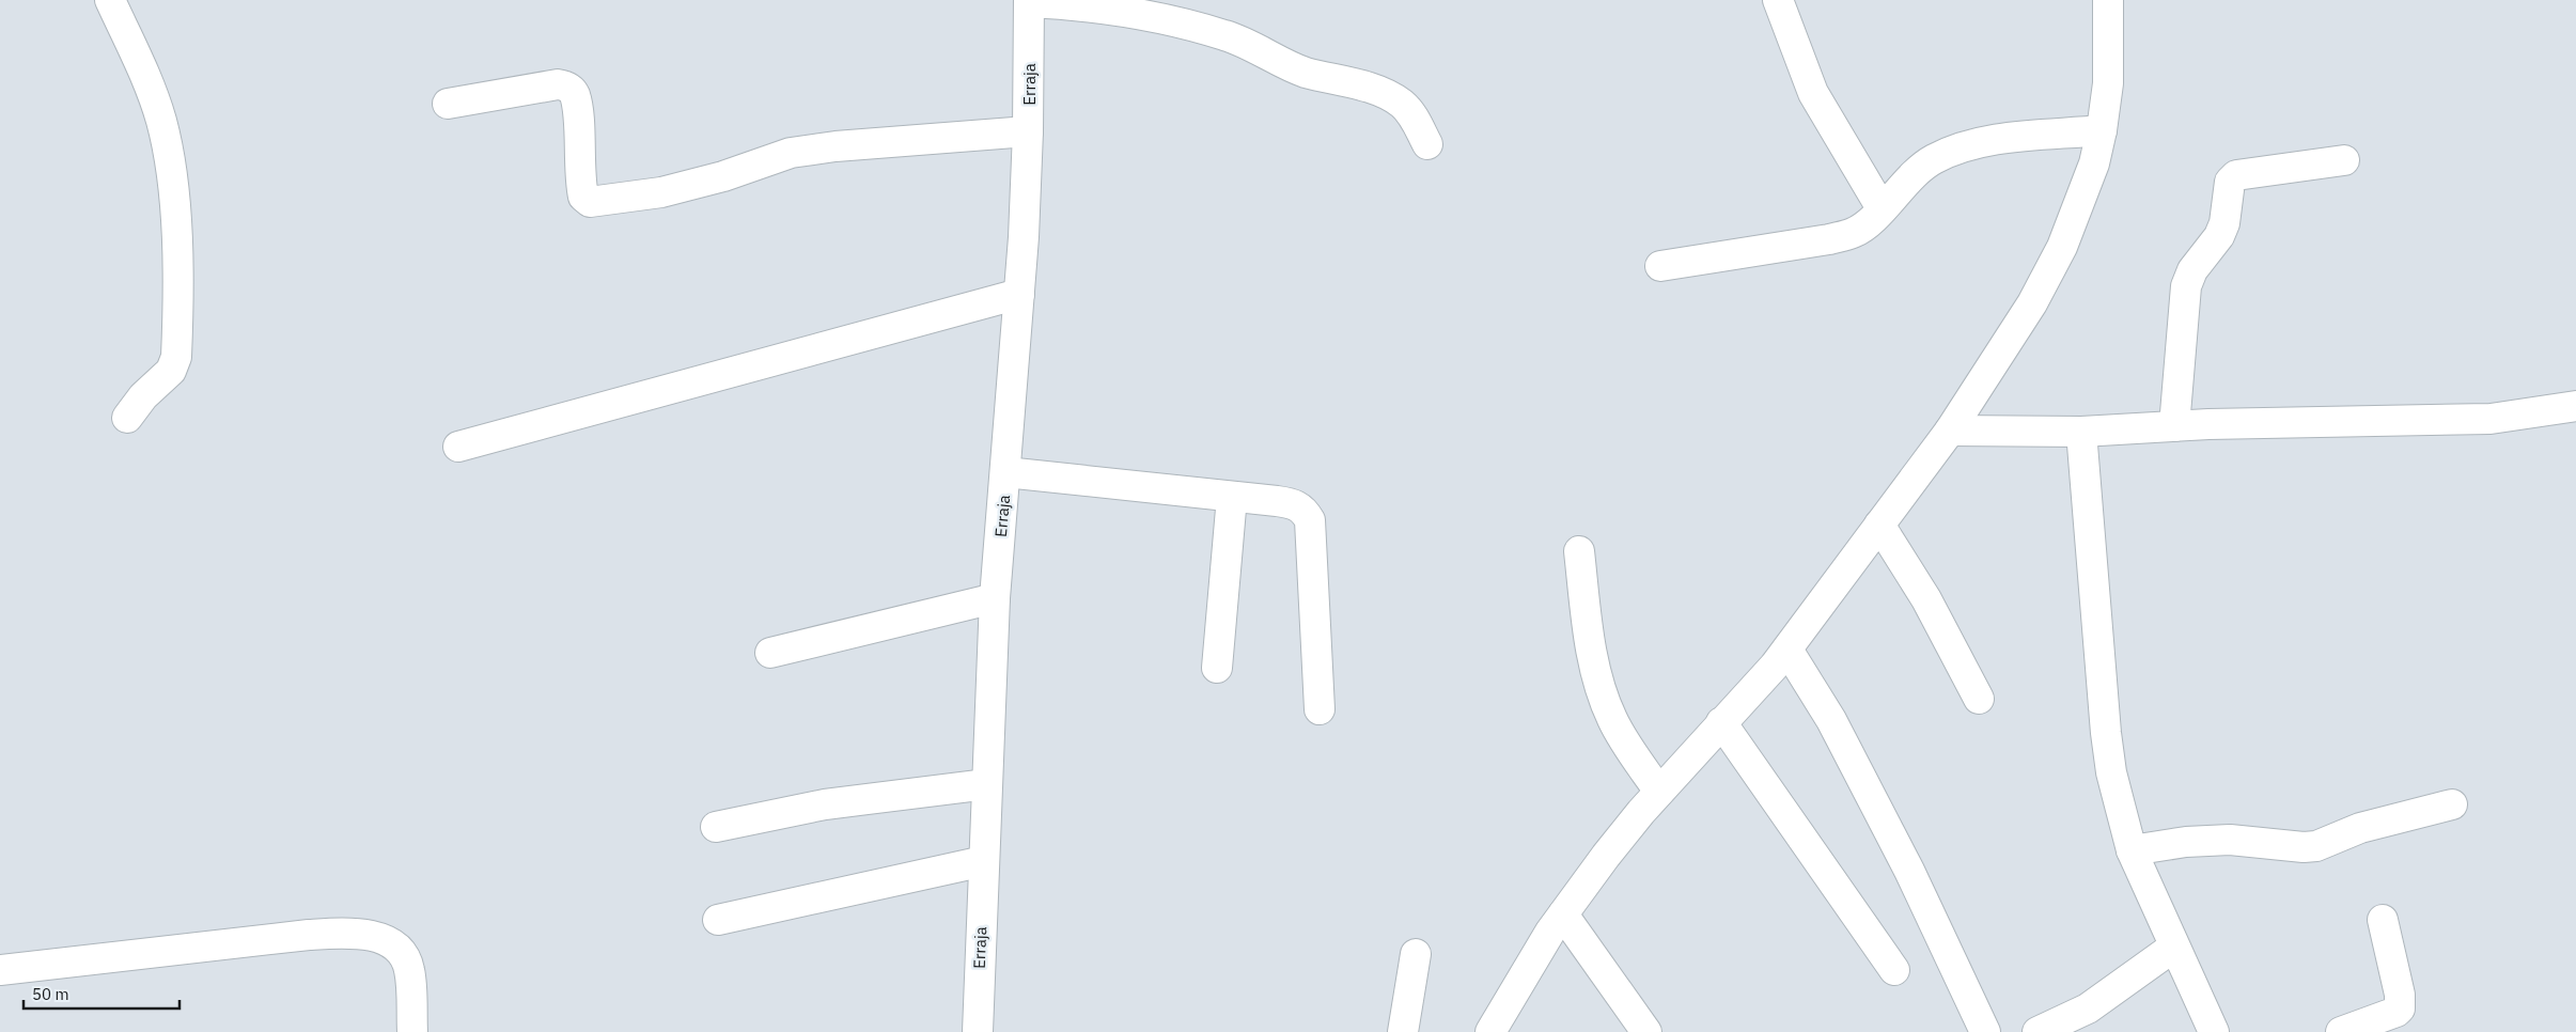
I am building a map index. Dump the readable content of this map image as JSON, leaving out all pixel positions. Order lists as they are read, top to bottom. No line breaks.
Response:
{"streets":{"street":["Erraja"]},"scale_bar":"50 m"}
